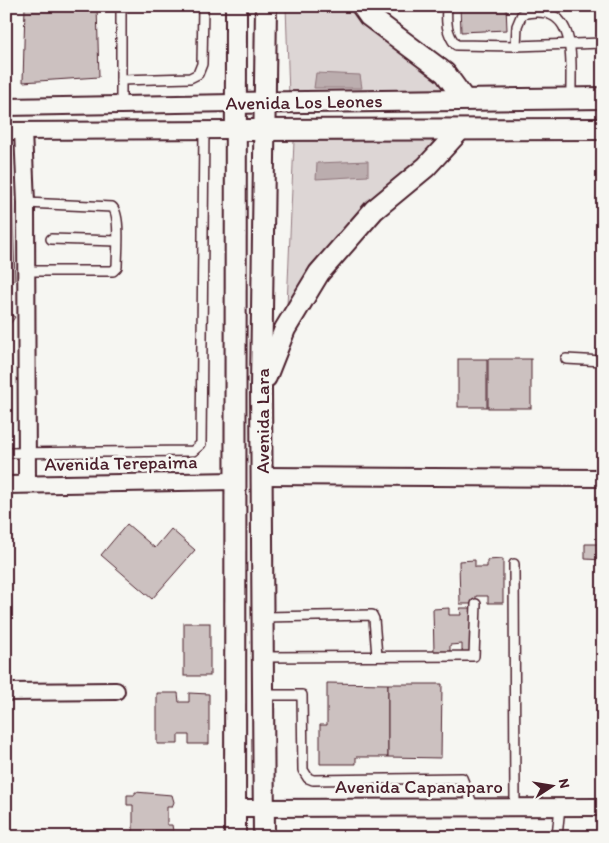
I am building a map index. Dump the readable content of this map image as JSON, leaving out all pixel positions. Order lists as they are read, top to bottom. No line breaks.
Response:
{"streets":{"street":["Avenida Los Leones","Avenida Lara","Avenida Terepaima","Avenida Capanaparo"]},"crossings":[["Avenida Los Leones","Avenida Lara"],["Avenida Lara","Avenida Terepaima"],["Avenida Lara","Avenida Capanaparo"]],"north":"right"}
